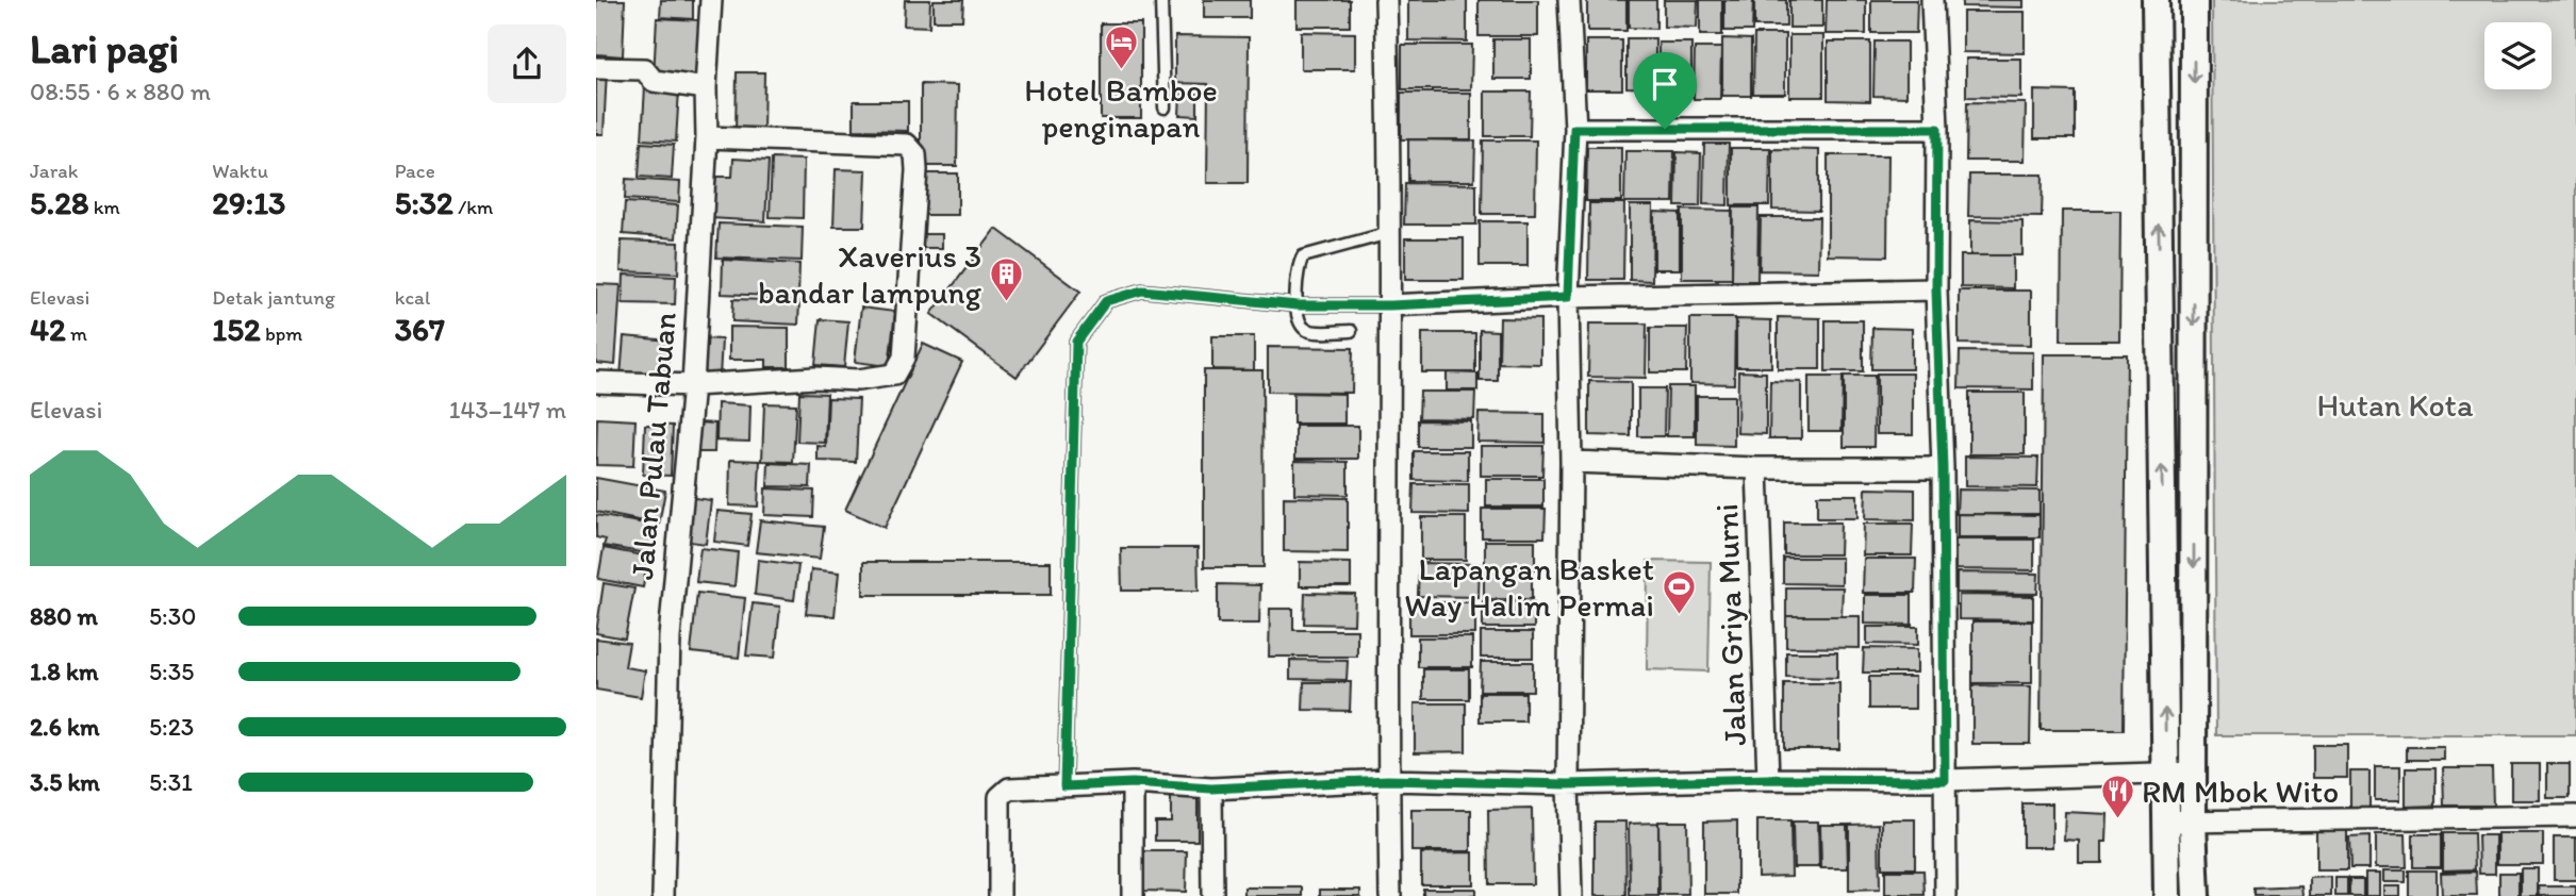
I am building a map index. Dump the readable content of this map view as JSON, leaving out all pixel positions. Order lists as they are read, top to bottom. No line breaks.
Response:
{"streets":{"street":["Jalan Pulau Tabuan","Jalan Griya Murni"]},"parks":["Hutan Kota"],"places":{"hotel":["Hotel Bamboe penginapan"],"building":["Xaverius 3 bandar lampung"],"sports":["Lapangan Basket Way Halim Permai"],"restaurant":["RM Mbok Wito"]},"page":{"heading":["Lari pagi","08:55 · 6 × 880 m"],"stats":[["Jarak","5.28 km"],["Waktu","29:13"],["Pace","5:32 /km"],["Elevasi","42 m"],["Detak jantung","152 bpm"],["kcal","367"]],"chart":["Elevasi","143–147 m"],"list":[{"name":"880 m","note":"5:30"},{"name":"1.8 km","note":"5:35"},{"name":"2.6 km","note":"5:23"},{"name":"3.5 km","note":"5:31"}]}}
